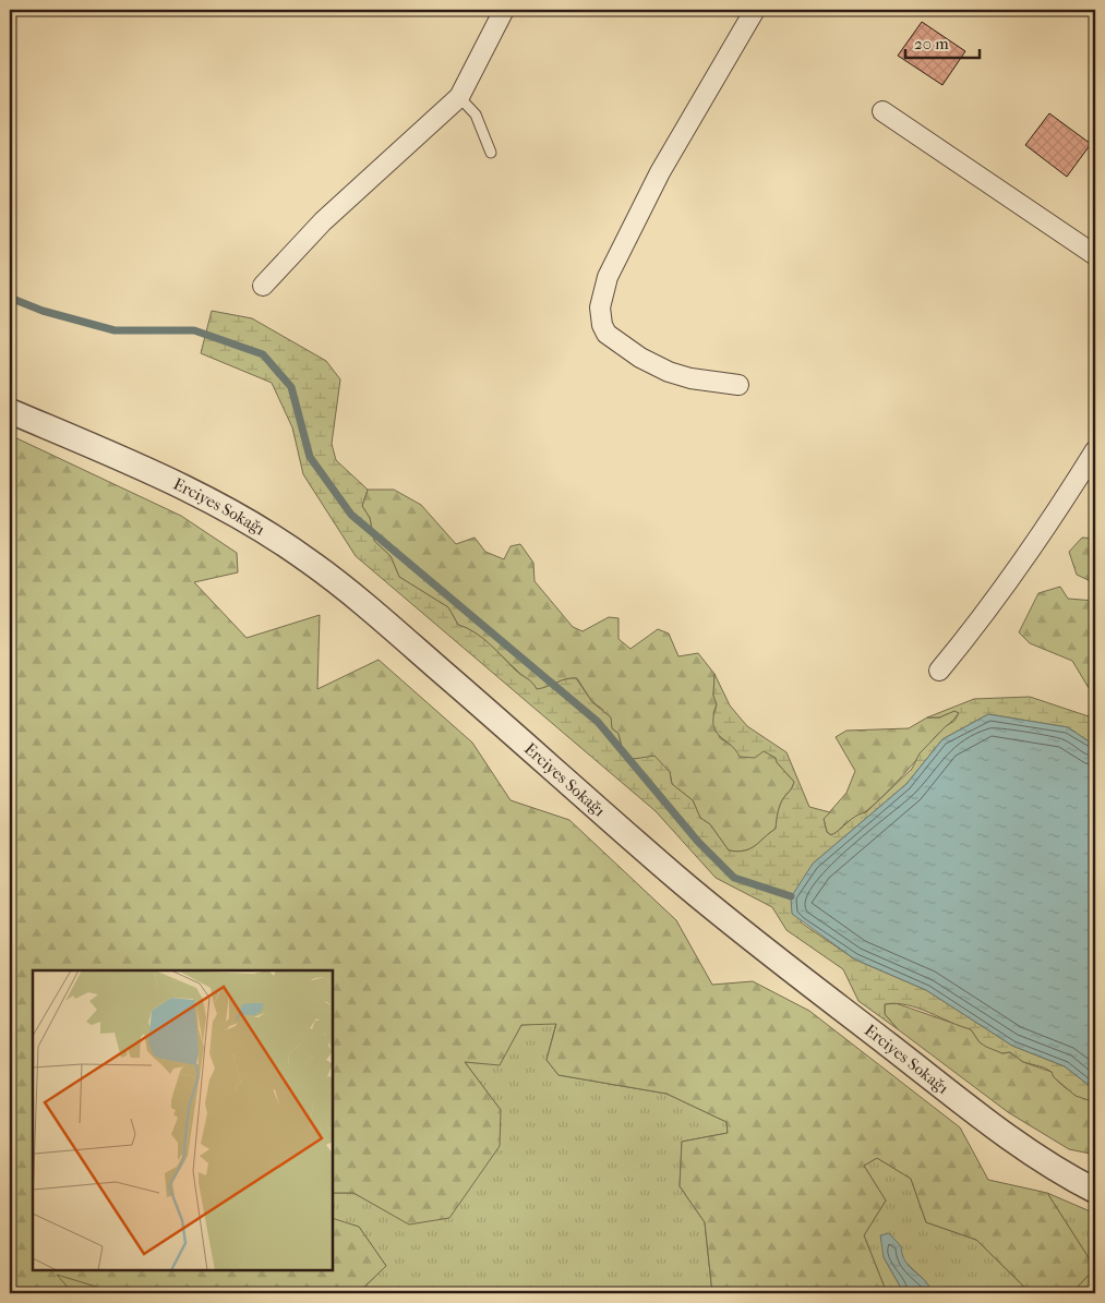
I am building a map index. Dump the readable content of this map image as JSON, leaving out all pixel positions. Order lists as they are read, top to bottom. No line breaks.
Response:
{"streets":{"street":["Erciyes Sokağı"]},"scale_bar":"20 m"}
